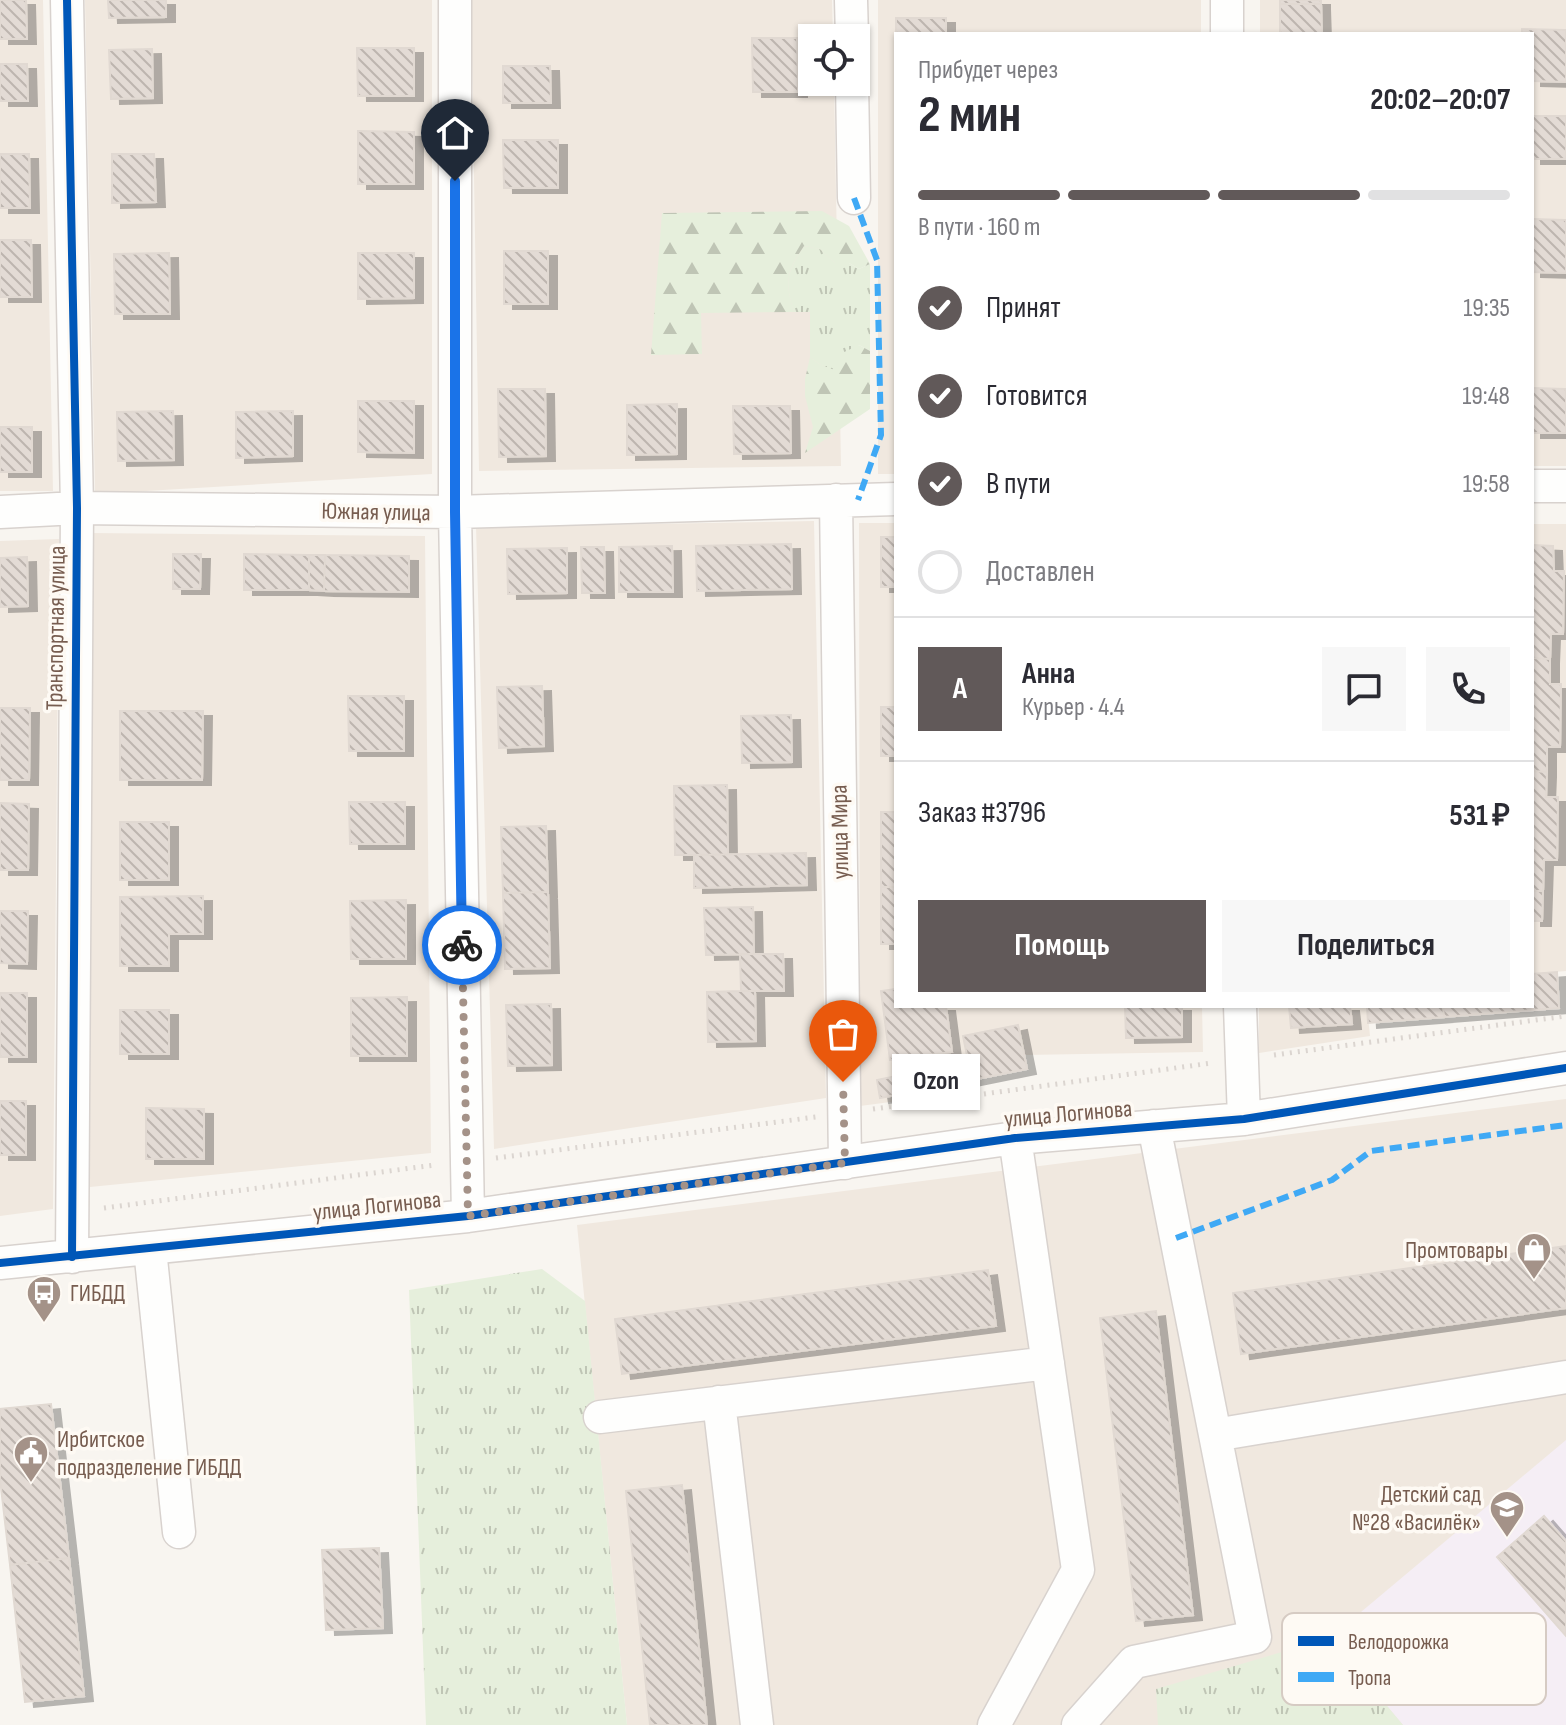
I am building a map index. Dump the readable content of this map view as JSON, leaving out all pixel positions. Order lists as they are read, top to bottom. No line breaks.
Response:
{"streets":{"street":["Южная улица","Транспортная улица","улица Мира","улица Логинова"]},"crossings":[["Южная улица","Транспортная улица"],["Южная улица","улица Мира"],["Транспортная улица","улица Логинова"],["улица Мира","улица Логинова"]],"places":{"other":["Ozon"],"shop":["Промтовары"],"bus stop":["ГИБДД"],"public building":["Ирбитское подразделение ГИБДД"],"school or university":["Детский сад №28 «Василёк»"]},"legend":["Велодорожка","Тропа"],"page":{"heading":["2 мин","Прибудет через","20:02–20:07"],"panel":["Анна","Курьер · 4.4","Заказ #3796","531 ₽"],"bar":"В пути · 160 m","list":[["Принят","19:35"],["Готовится","19:48"],["В пути","19:58"],"Доставлен"],"round":"А","buttons":["Помощь","Поделиться"],"bubble":"Ozon"}}
